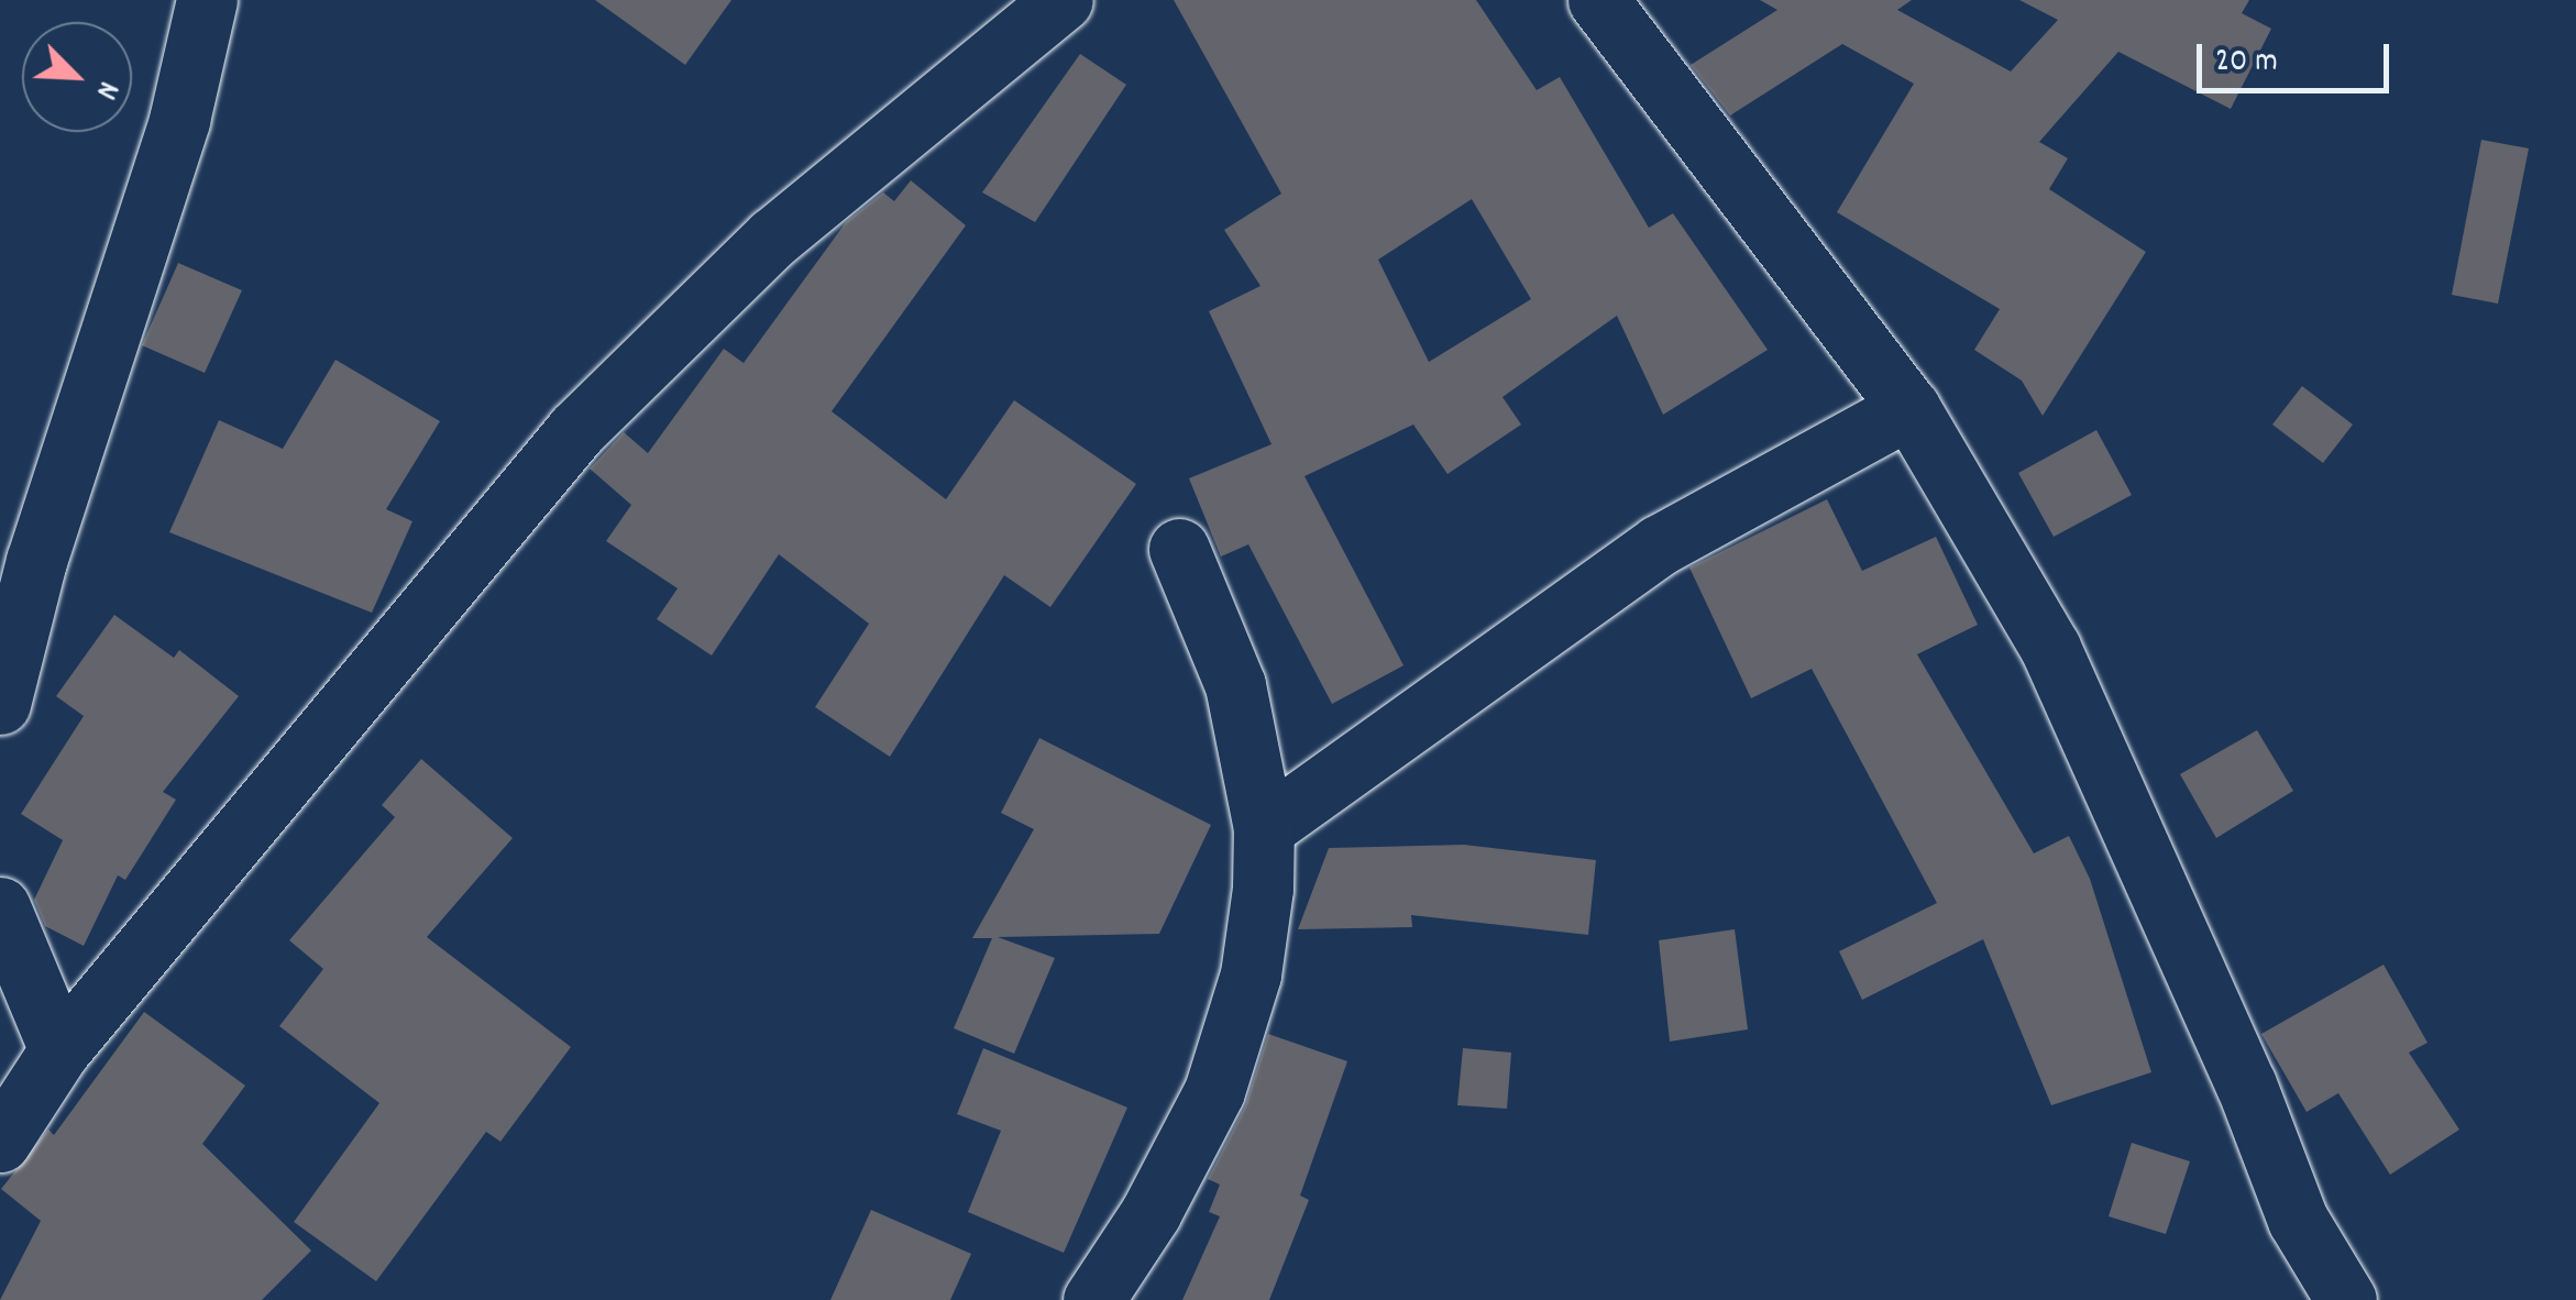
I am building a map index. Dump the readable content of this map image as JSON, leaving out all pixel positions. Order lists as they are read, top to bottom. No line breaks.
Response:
{"scale_bar":"20 m","north":"bottom right"}
